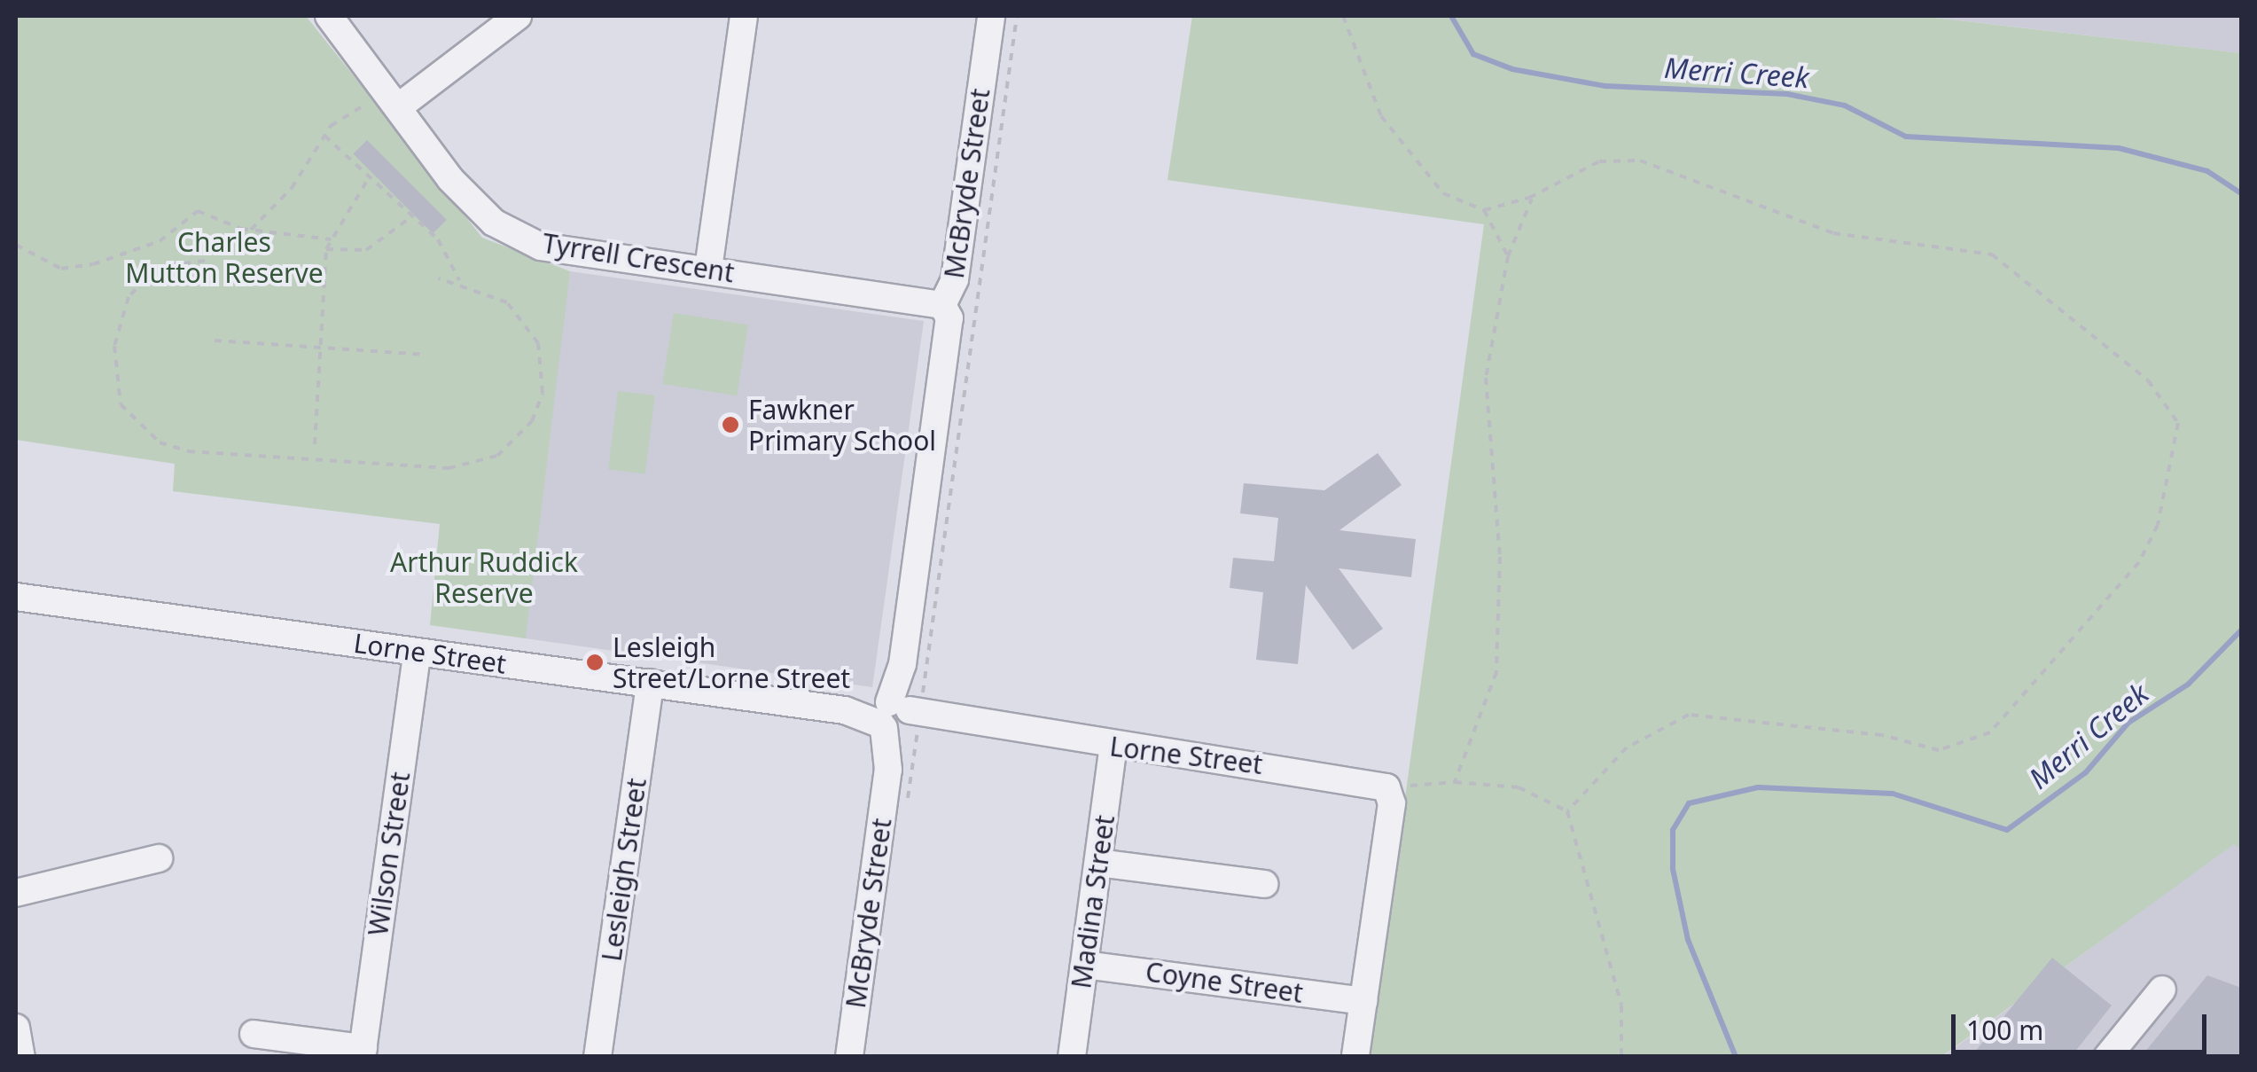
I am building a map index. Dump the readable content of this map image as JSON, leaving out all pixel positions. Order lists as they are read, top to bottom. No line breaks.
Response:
{"streets":{"street":["McBryde Street","Tyrrell Crescent","Lorne Street","Wilson Street","Lesleigh Street","Madina Street","Coyne Street"]},"crossings":[["McBryde Street","Tyrrell Crescent"],["McBryde Street","Lorne Street"],["Lorne Street","Wilson Street"],["Lorne Street","Lesleigh Street"],["Lorne Street","Madina Street"],["Madina Street","Coyne Street"]],"water":["Merri Creek"],"parks":["Charles Mutton Reserve","Arthur Ruddick Reserve"],"places":["Fawkner Primary School","Lesleigh Street/Lorne Street"],"scale_bar":"100 m"}
